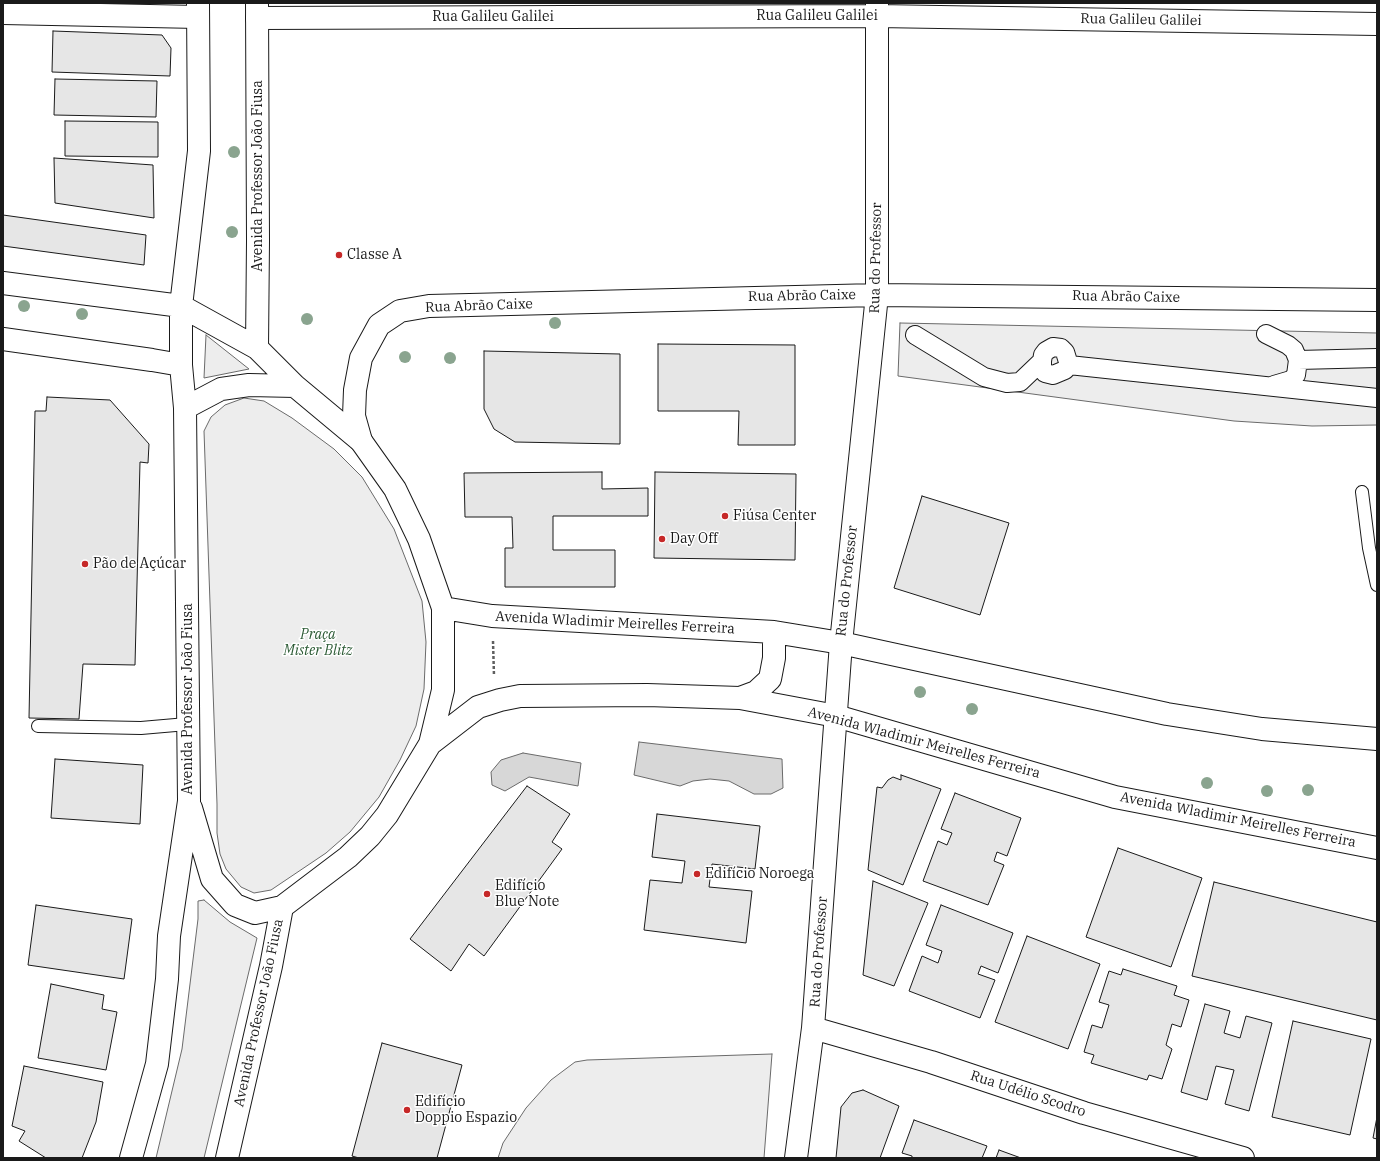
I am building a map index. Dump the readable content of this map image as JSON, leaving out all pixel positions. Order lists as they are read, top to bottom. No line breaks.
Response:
{"streets":{"main road":["Rua Galileu Galilei","Avenida Professor João Fiusa","Rua do Professor","Rua Abrão Caixe","Avenida Wladimir Meirelles Ferreira","Rua Udélio Scodro"]},"crossings":[["Rua Galileu Galilei","Avenida Professor João Fiusa"],["Rua Galileu Galilei","Rua do Professor"],["Avenida Professor João Fiusa","Rua Abrão Caixe"],["Avenida Professor João Fiusa","Avenida Wladimir Meirelles Ferreira"],["Rua do Professor","Rua Abrão Caixe"],["Rua do Professor","Avenida Wladimir Meirelles Ferreira"],["Rua do Professor","Rua Udélio Scodro"]],"parks":["Praça Mister Blitz"],"places":["Classe A","Fiúsa Center","Day Off","Pão de Açúcar","Edifício Noroega","Edifício Blue Note","Edifício Doppio Espazio"]}
